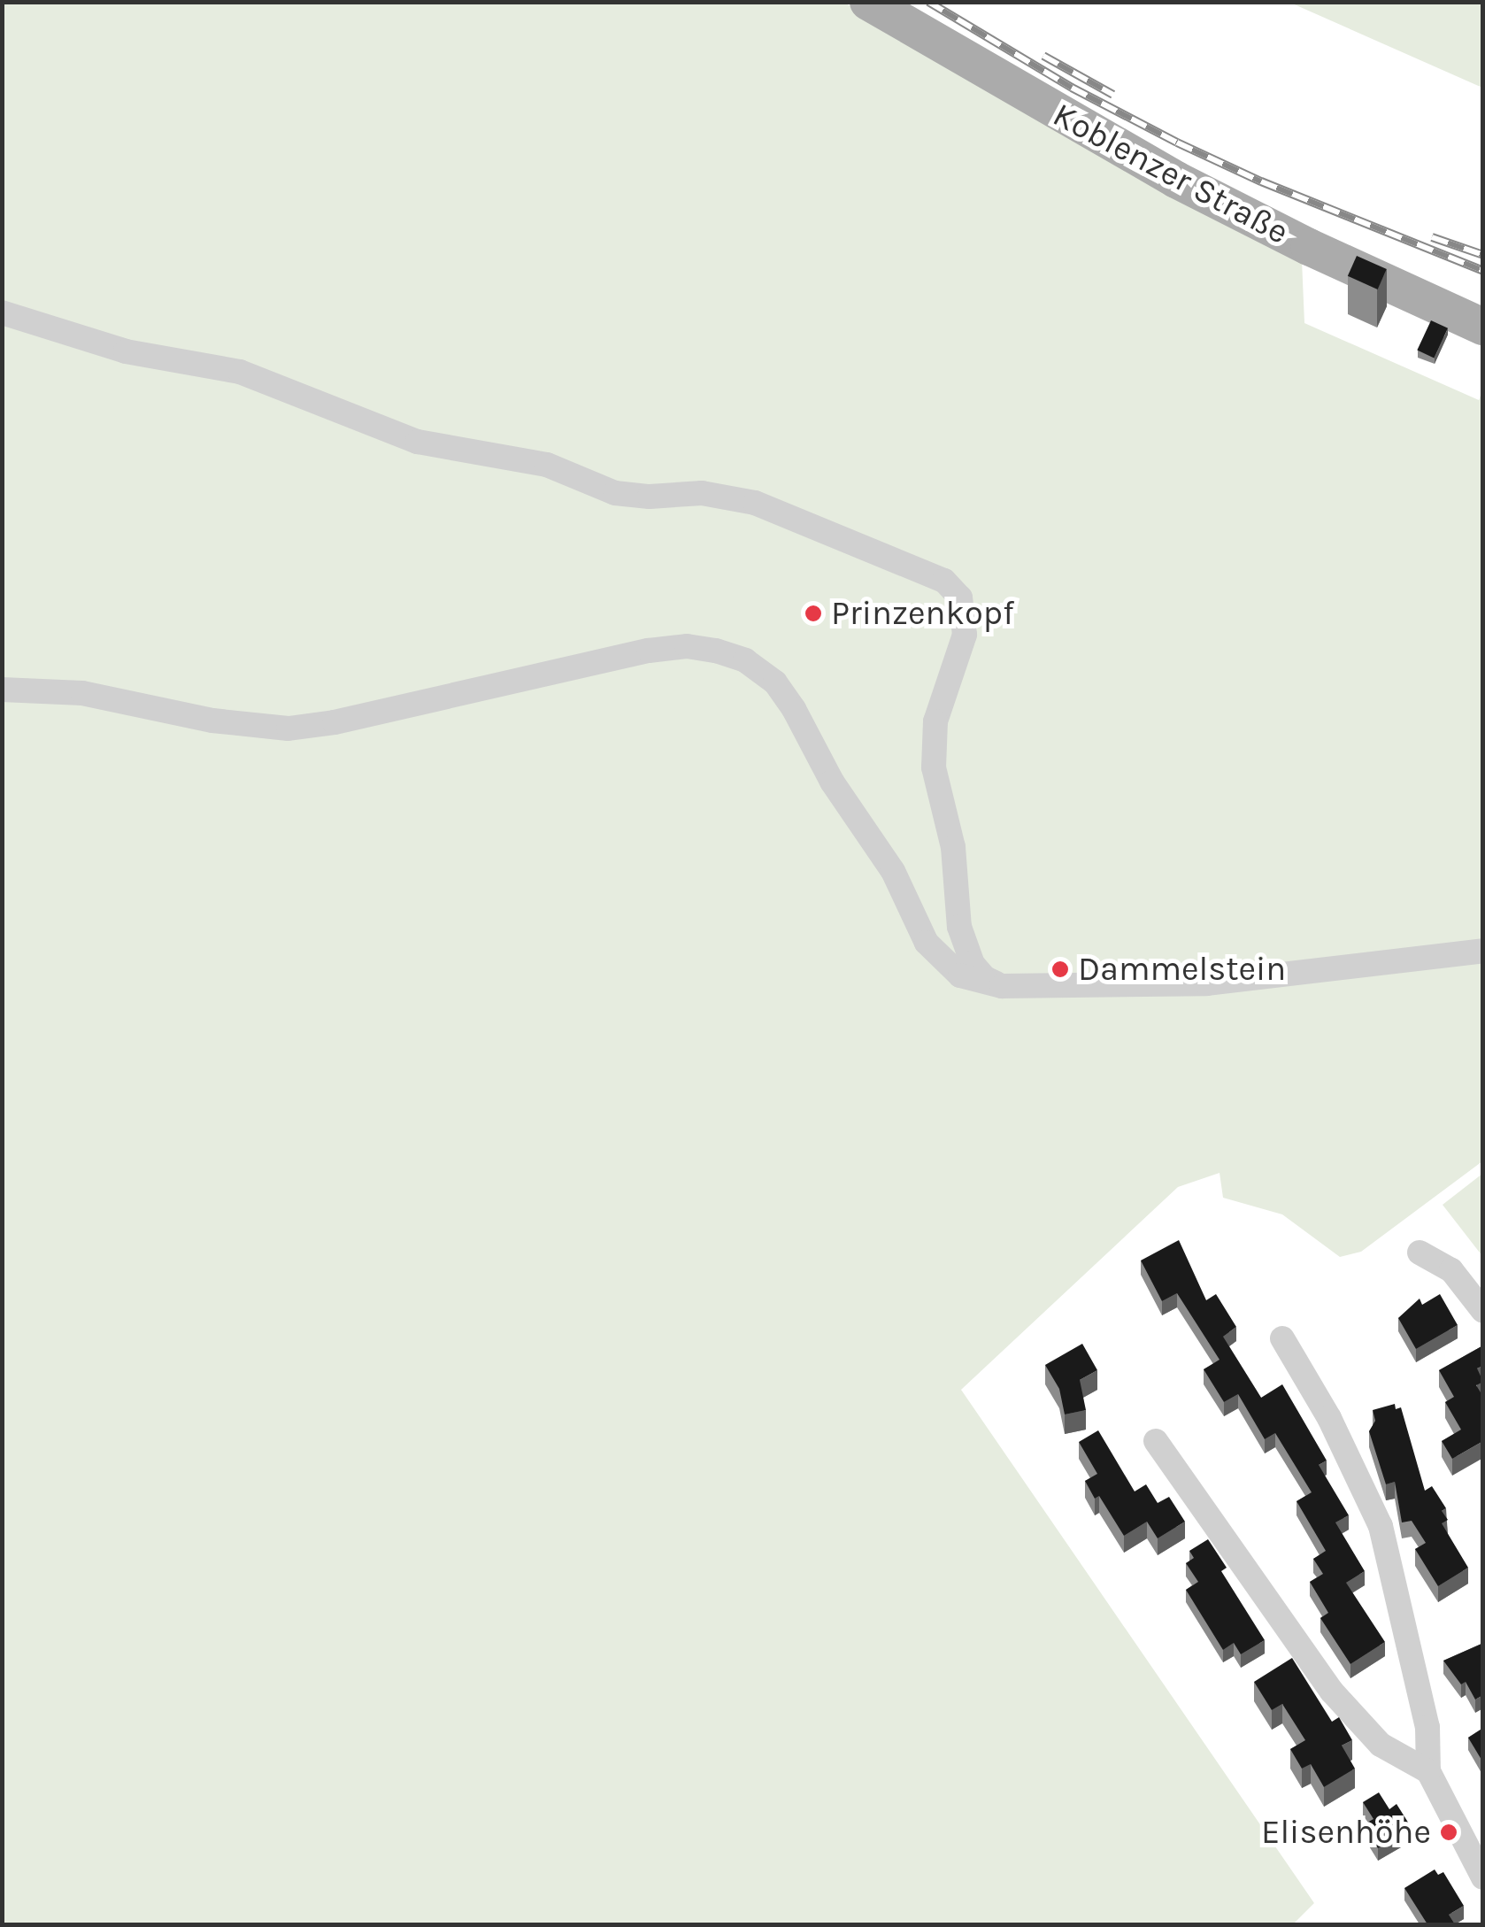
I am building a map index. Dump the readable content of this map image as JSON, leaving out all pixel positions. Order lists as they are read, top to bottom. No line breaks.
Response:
{"streets":{"main road":["Koblenzer Straße"]},"places":["Prinzenkopf","Dammelstein","Elisenhöhe"]}
